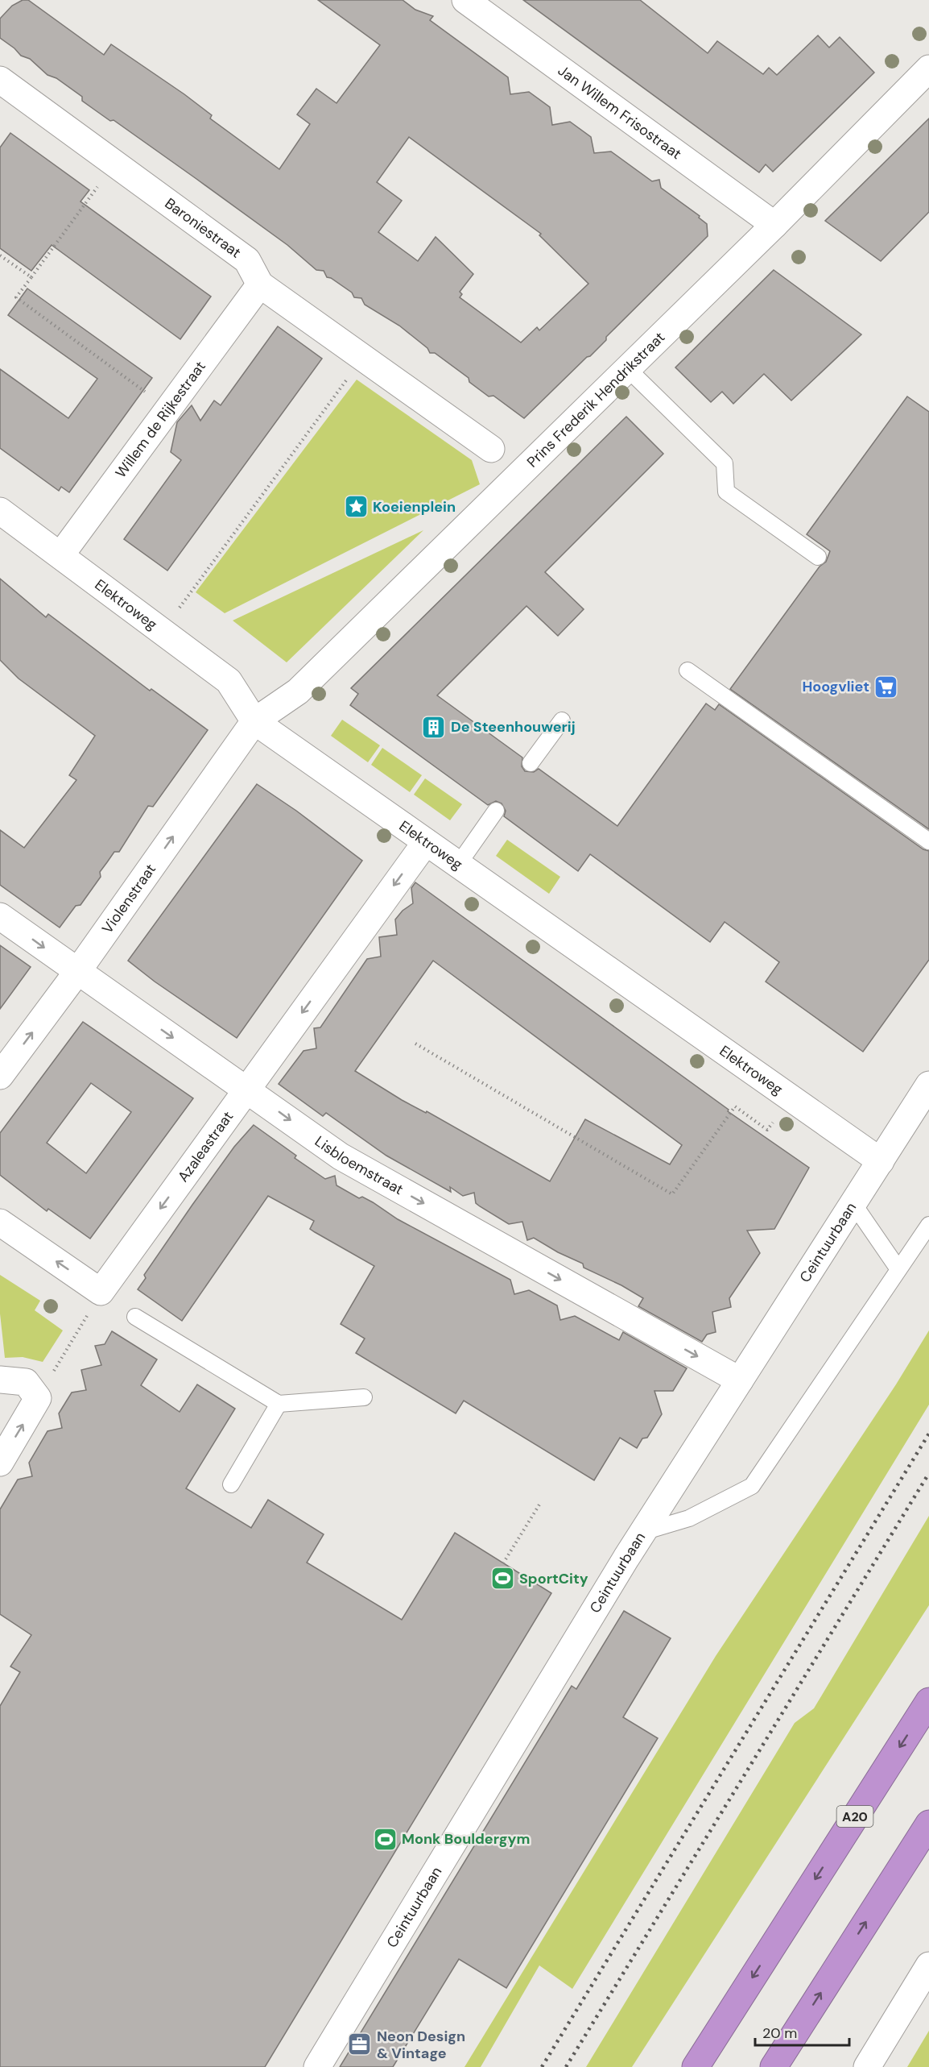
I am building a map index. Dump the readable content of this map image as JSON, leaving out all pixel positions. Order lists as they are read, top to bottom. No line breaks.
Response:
{"streets":{"highway":["A20"],"street":["Jan Willem Frisostraat","Baroniestraat","Prins Frederik Hendrikstraat","Willem de Rijkestraat","Elektroweg","Violenstraat","Azaleastraat","Lisbloemstraat","Ceintuurbaan"]},"crossings":[["Jan Willem Frisostraat","Prins Frederik Hendrikstraat"],["Baroniestraat","Willem de Rijkestraat"],["Prins Frederik Hendrikstraat","Elektroweg"],["Prins Frederik Hendrikstraat","Violenstraat"],["Willem de Rijkestraat","Elektroweg"],["Elektroweg","Violenstraat"],["Elektroweg","Azaleastraat"],["Elektroweg","Ceintuurbaan"],["Violenstraat","Lisbloemstraat"],["Azaleastraat","Lisbloemstraat"],["Lisbloemstraat","Ceintuurbaan"]],"one_way":["Violenstraat","Azaleastraat","Lisbloemstraat"],"places":{"place":["Koeienplein"],"supermarket":["Hoogvliet"],"building":["De Steenhouwerij"],"sports":["SportCity","Monk Bouldergym"],"office":["Neon Design & Vintage"]},"scale_bar":"20 m"}
